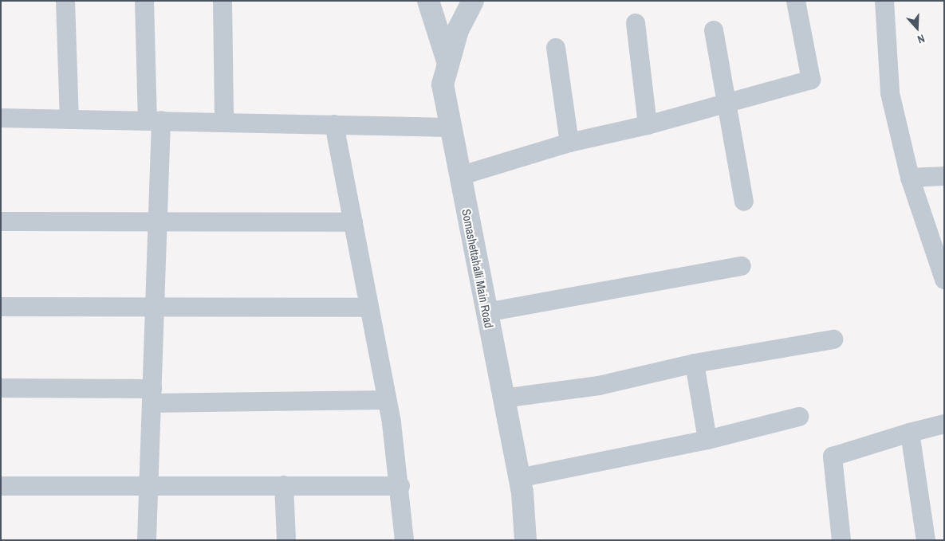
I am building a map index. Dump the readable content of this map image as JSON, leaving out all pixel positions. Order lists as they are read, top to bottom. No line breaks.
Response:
{"streets":{"street":["Somashettahalli Main Road"]},"north":"bottom"}
